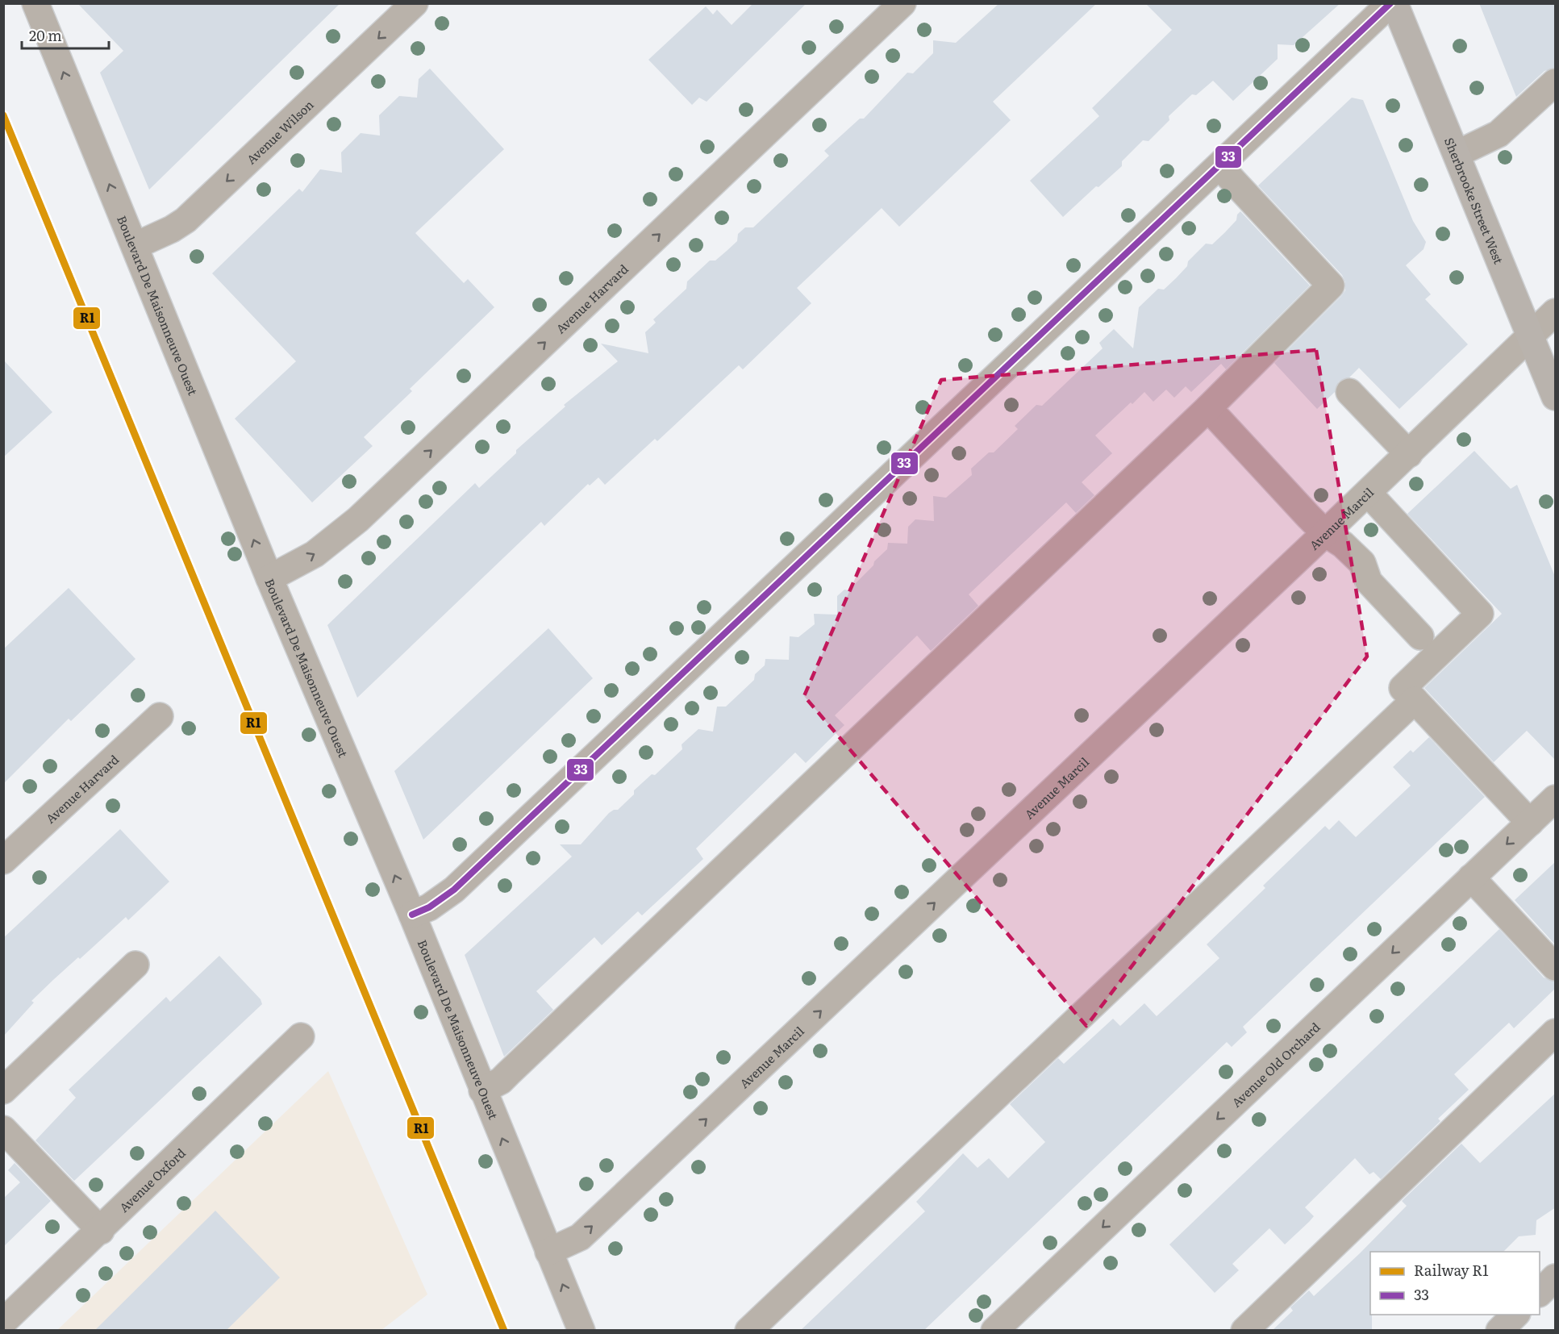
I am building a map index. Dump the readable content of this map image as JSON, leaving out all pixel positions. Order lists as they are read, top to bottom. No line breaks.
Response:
{"streets":{"main road":["Sherbrooke Street West"],"street":["Avenue Wilson","Avenue Harvard","Boulevard De Maisonneuve Ouest","Avenue Marcil","Avenue Old Orchard","Avenue Oxford"]},"crossings":[["Avenue Wilson","Boulevard De Maisonneuve Ouest"],["Sherbrooke Street West","Avenue Marcil"],["Avenue Harvard","Boulevard De Maisonneuve Ouest"],["Boulevard De Maisonneuve Ouest","Avenue Marcil"]],"one_way":["Avenue Wilson","Avenue Harvard","Boulevard De Maisonneuve Ouest"],"lines":["transit line 33","rail line R1"],"legend":["Railway R1","33"],"scale_bar":"20 m"}
